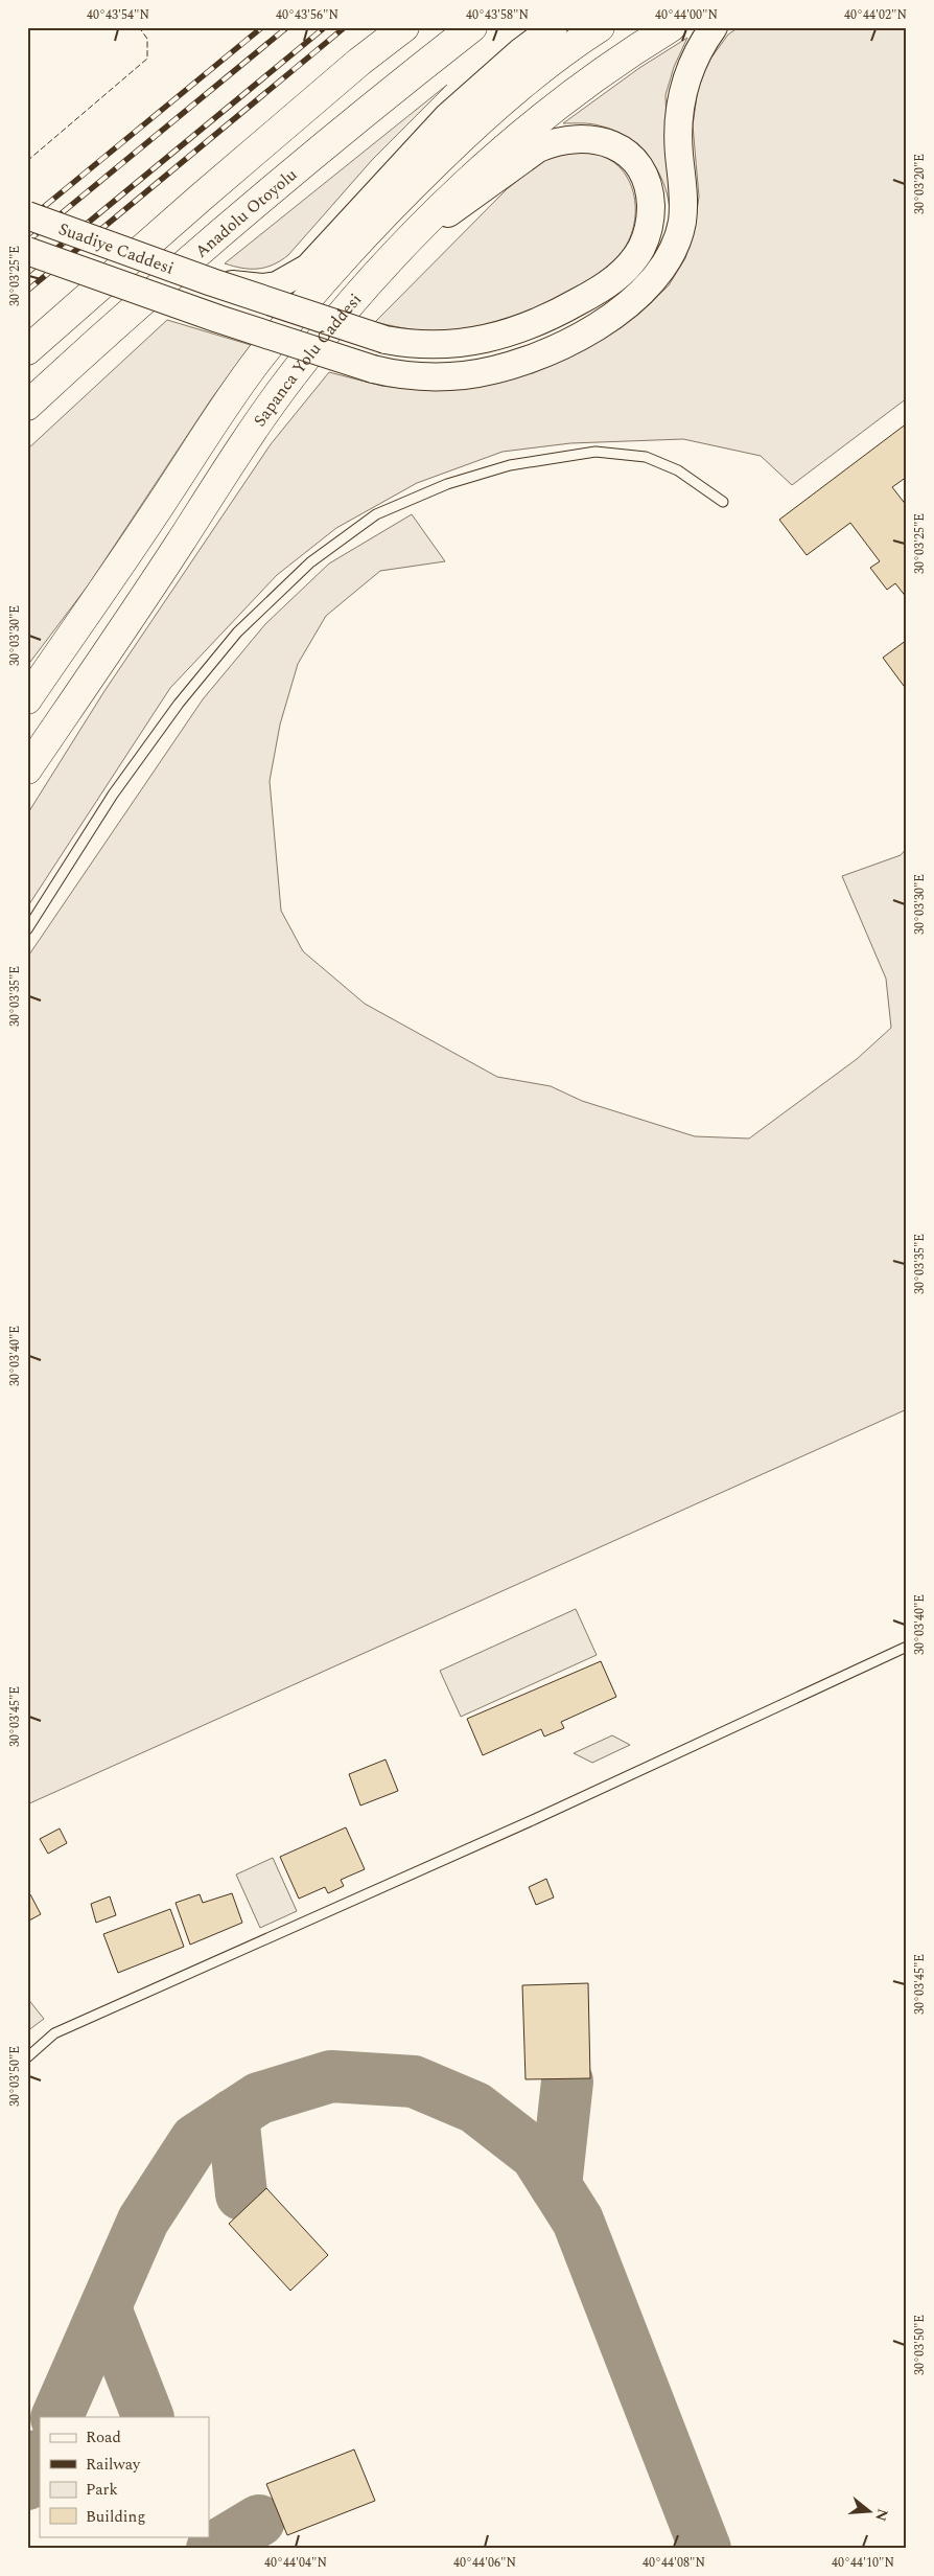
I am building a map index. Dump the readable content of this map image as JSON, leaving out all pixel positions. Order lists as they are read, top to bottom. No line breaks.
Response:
{"streets":{"highway":["Anadolu Otoyolu","Sapanca Yolu Caddesi"],"main road":["Suadiye Caddesi"]},"crossings":[["Suadiye Caddesi","Sapanca Yolu Caddesi"]],"legend":["Road","Railway","Park","Building"],"north":"right","coordinates":["40°43'54\"N","40°43'56\"N","40°43'58\"N","40°44'00\"N","40°44'02\"N","30°03'20\"E","30°03'25\"E","30°03'30\"E","30°03'35\"E","30°03'40\"E","30°03'45\"E","30°03'50\"E","40°44'04\"N","40°44'06\"N","40°44'08\"N","40°44'10\"N"]}
